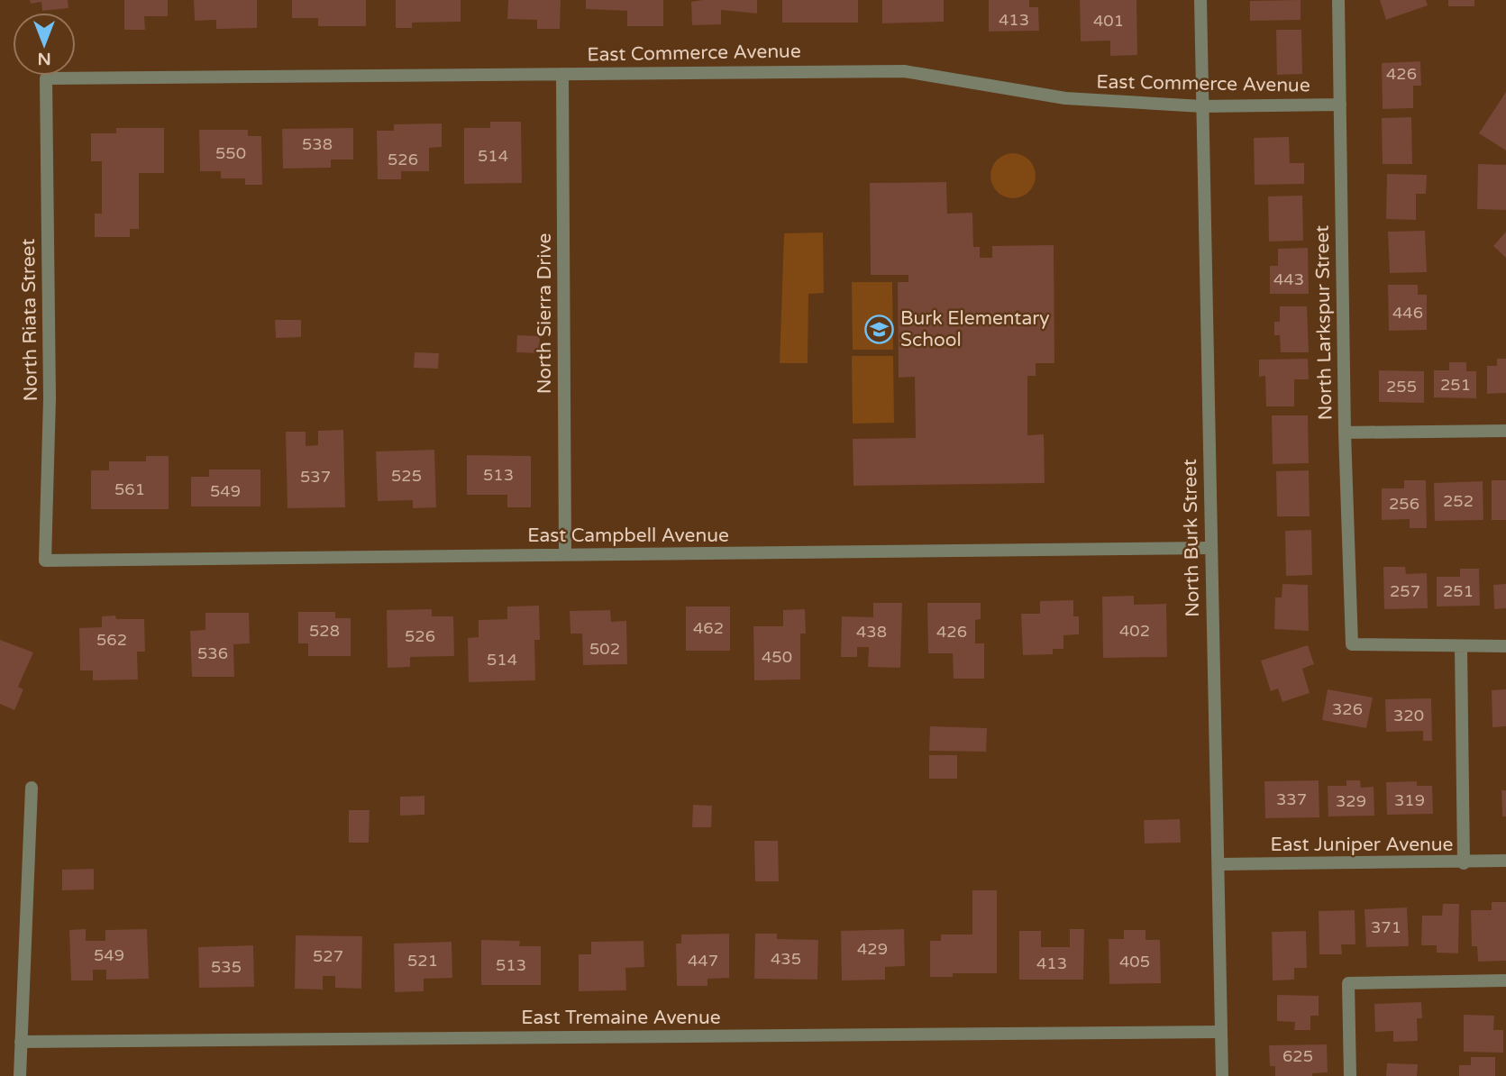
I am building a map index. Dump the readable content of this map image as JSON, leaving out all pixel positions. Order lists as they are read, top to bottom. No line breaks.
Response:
{"streets":{"street":["East Commerce Avenue","North Sierra Drive","North Riata Street","North Larkspur Street","East Campbell Avenue","North Burk Street","East Juniper Avenue","East Tremaine Avenue"]},"crossings":[["East Commerce Avenue","North Sierra Drive"],["East Commerce Avenue","North Riata Street"],["East Commerce Avenue","North Larkspur Street"],["East Commerce Avenue","North Burk Street"],["North Sierra Drive","East Campbell Avenue"],["North Riata Street","East Campbell Avenue"],["East Campbell Avenue","North Burk Street"],["North Burk Street","East Juniper Avenue"],["North Burk Street","East Tremaine Avenue"]],"places":{"school or university":["Burk Elementary School"]},"house_numbers":["413","401","426","538","550","514","526","443","446","251","255","513","525","537","561","549","252","256","257","251","462","528","402","438","426","526","562","502","536","450","514","326","320","337","319","329","371","429","549","527","435","521","447","405","413","513","535","625"],"north":"bottom"}
